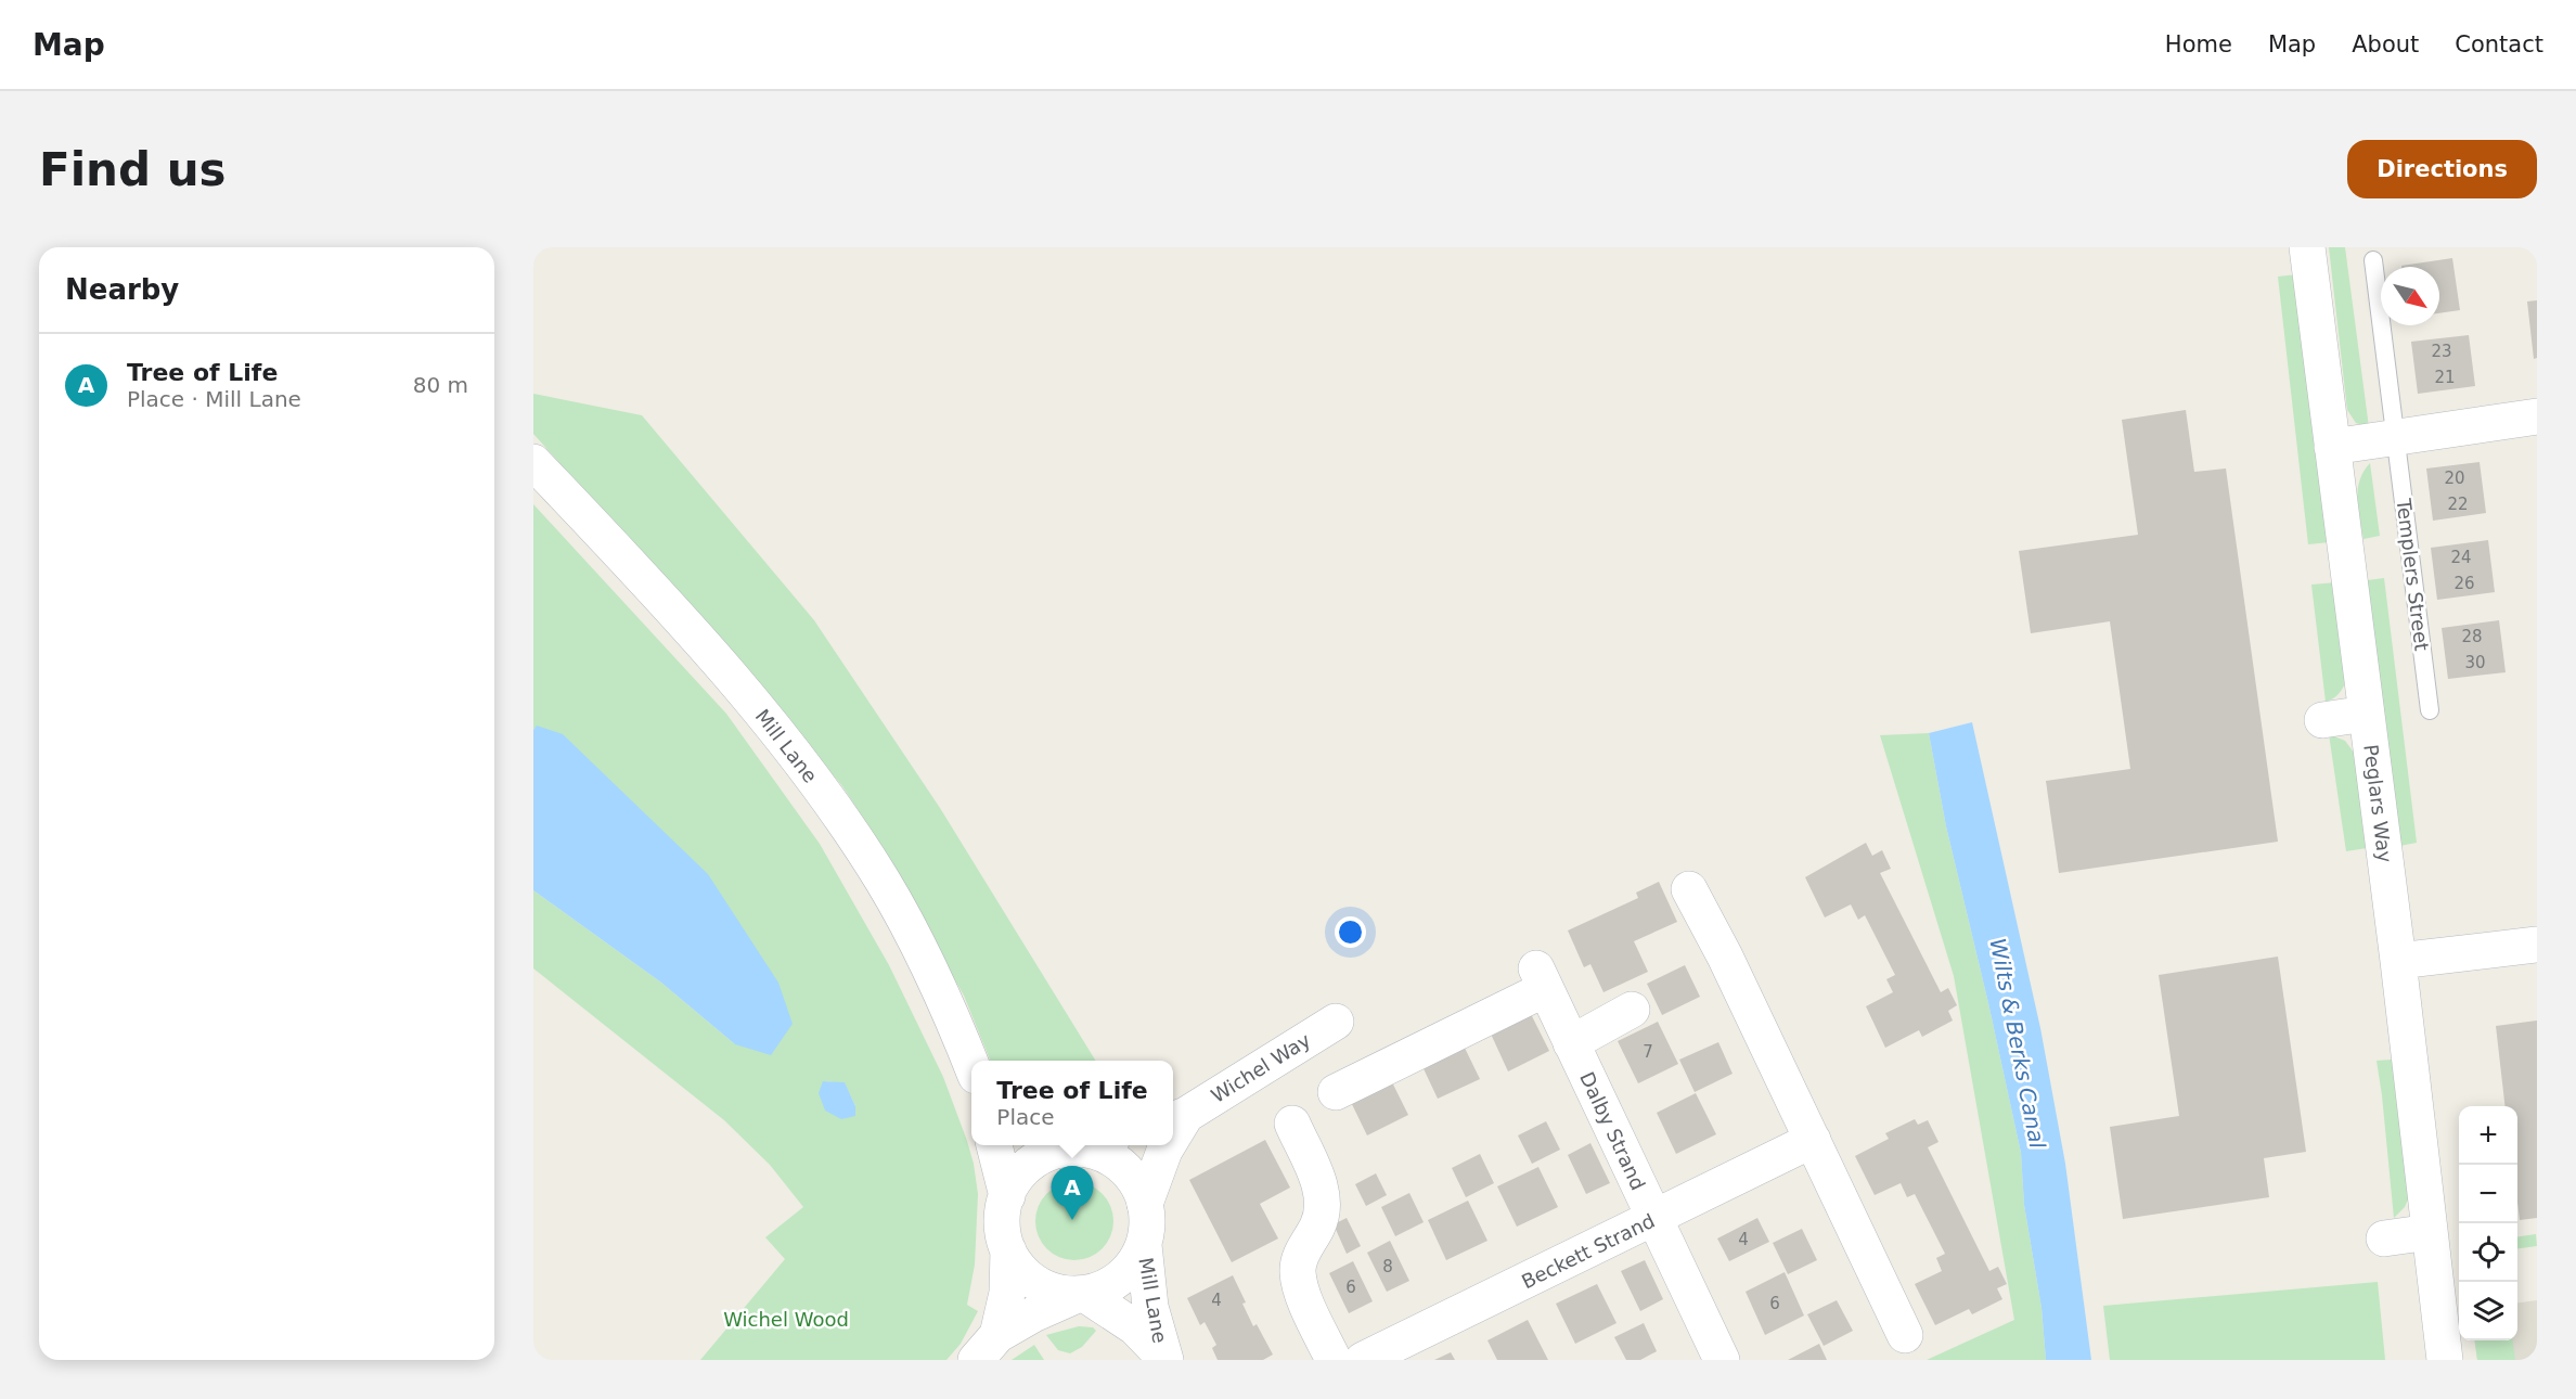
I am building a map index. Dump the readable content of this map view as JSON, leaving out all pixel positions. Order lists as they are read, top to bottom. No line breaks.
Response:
{"streets":{"street":["Mill Lane","Peglars Way","Wichel Way","Dalby Strand","Beckett Strand"],"lane":["Templers Street"]},"crossings":[["Mill Lane","Wichel Way"],["Dalby Strand","Beckett Strand"]],"water":["Wilts & Berks Canal"],"parks":["Wichel Wood"],"house_numbers":["23","21","20","22","24","26","28","30","7","4","8","6","4","6"],"north":"bottom right","page":{"header":"Map","nav":["Home","Map","About","Contact"],"buttons":"Directions","title":"Find us","heading":"Nearby","list":[{"mark":"A","name":"Tree of Life","note":"Place · Mill Lane","value":"80 m"}],"popup":["Tree of Life","Place"],"map_buttons":["+","−"],"pins":"A"}}
